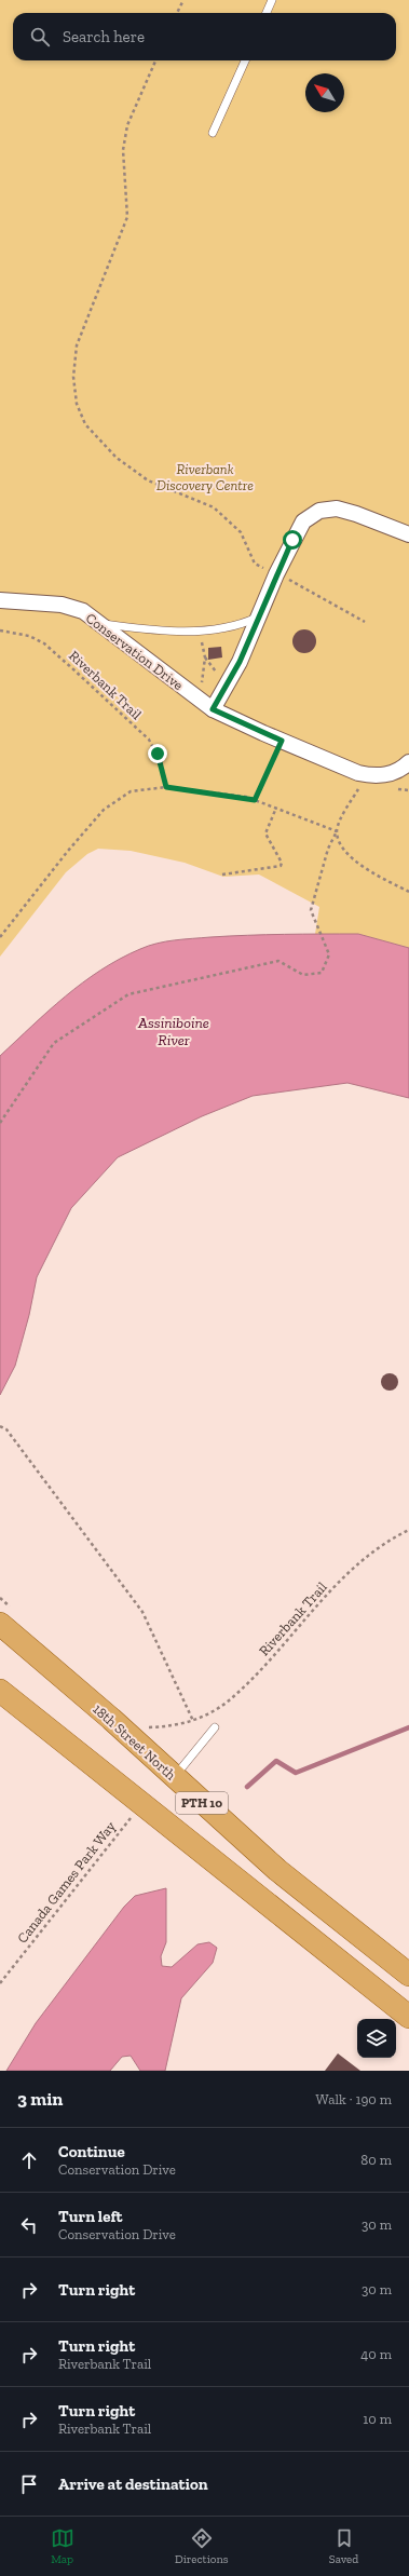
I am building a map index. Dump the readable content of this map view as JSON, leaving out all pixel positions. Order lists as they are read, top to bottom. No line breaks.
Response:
{"streets":{"main road":["18th Street North","PTH 10"],"street":["Conservation Drive"],"path":["Riverbank Trail","Canada Games Park Way"]},"water":["Assiniboine River"],"parks":["Riverbank Discovery Centre"],"north":"top left","page":{"search":"Search here","heading":["3 min","Walk · 190 m"],"list":[["Continue","Conservation Drive","80 m"],["Turn left","Conservation Drive","30 m"],["Turn right","30 m"],["Turn right","Riverbank Trail","40 m"],["Turn right","Riverbank Trail","10 m"],"Arrive at destination"],"nav":["Map","Directions","Saved"]}}
